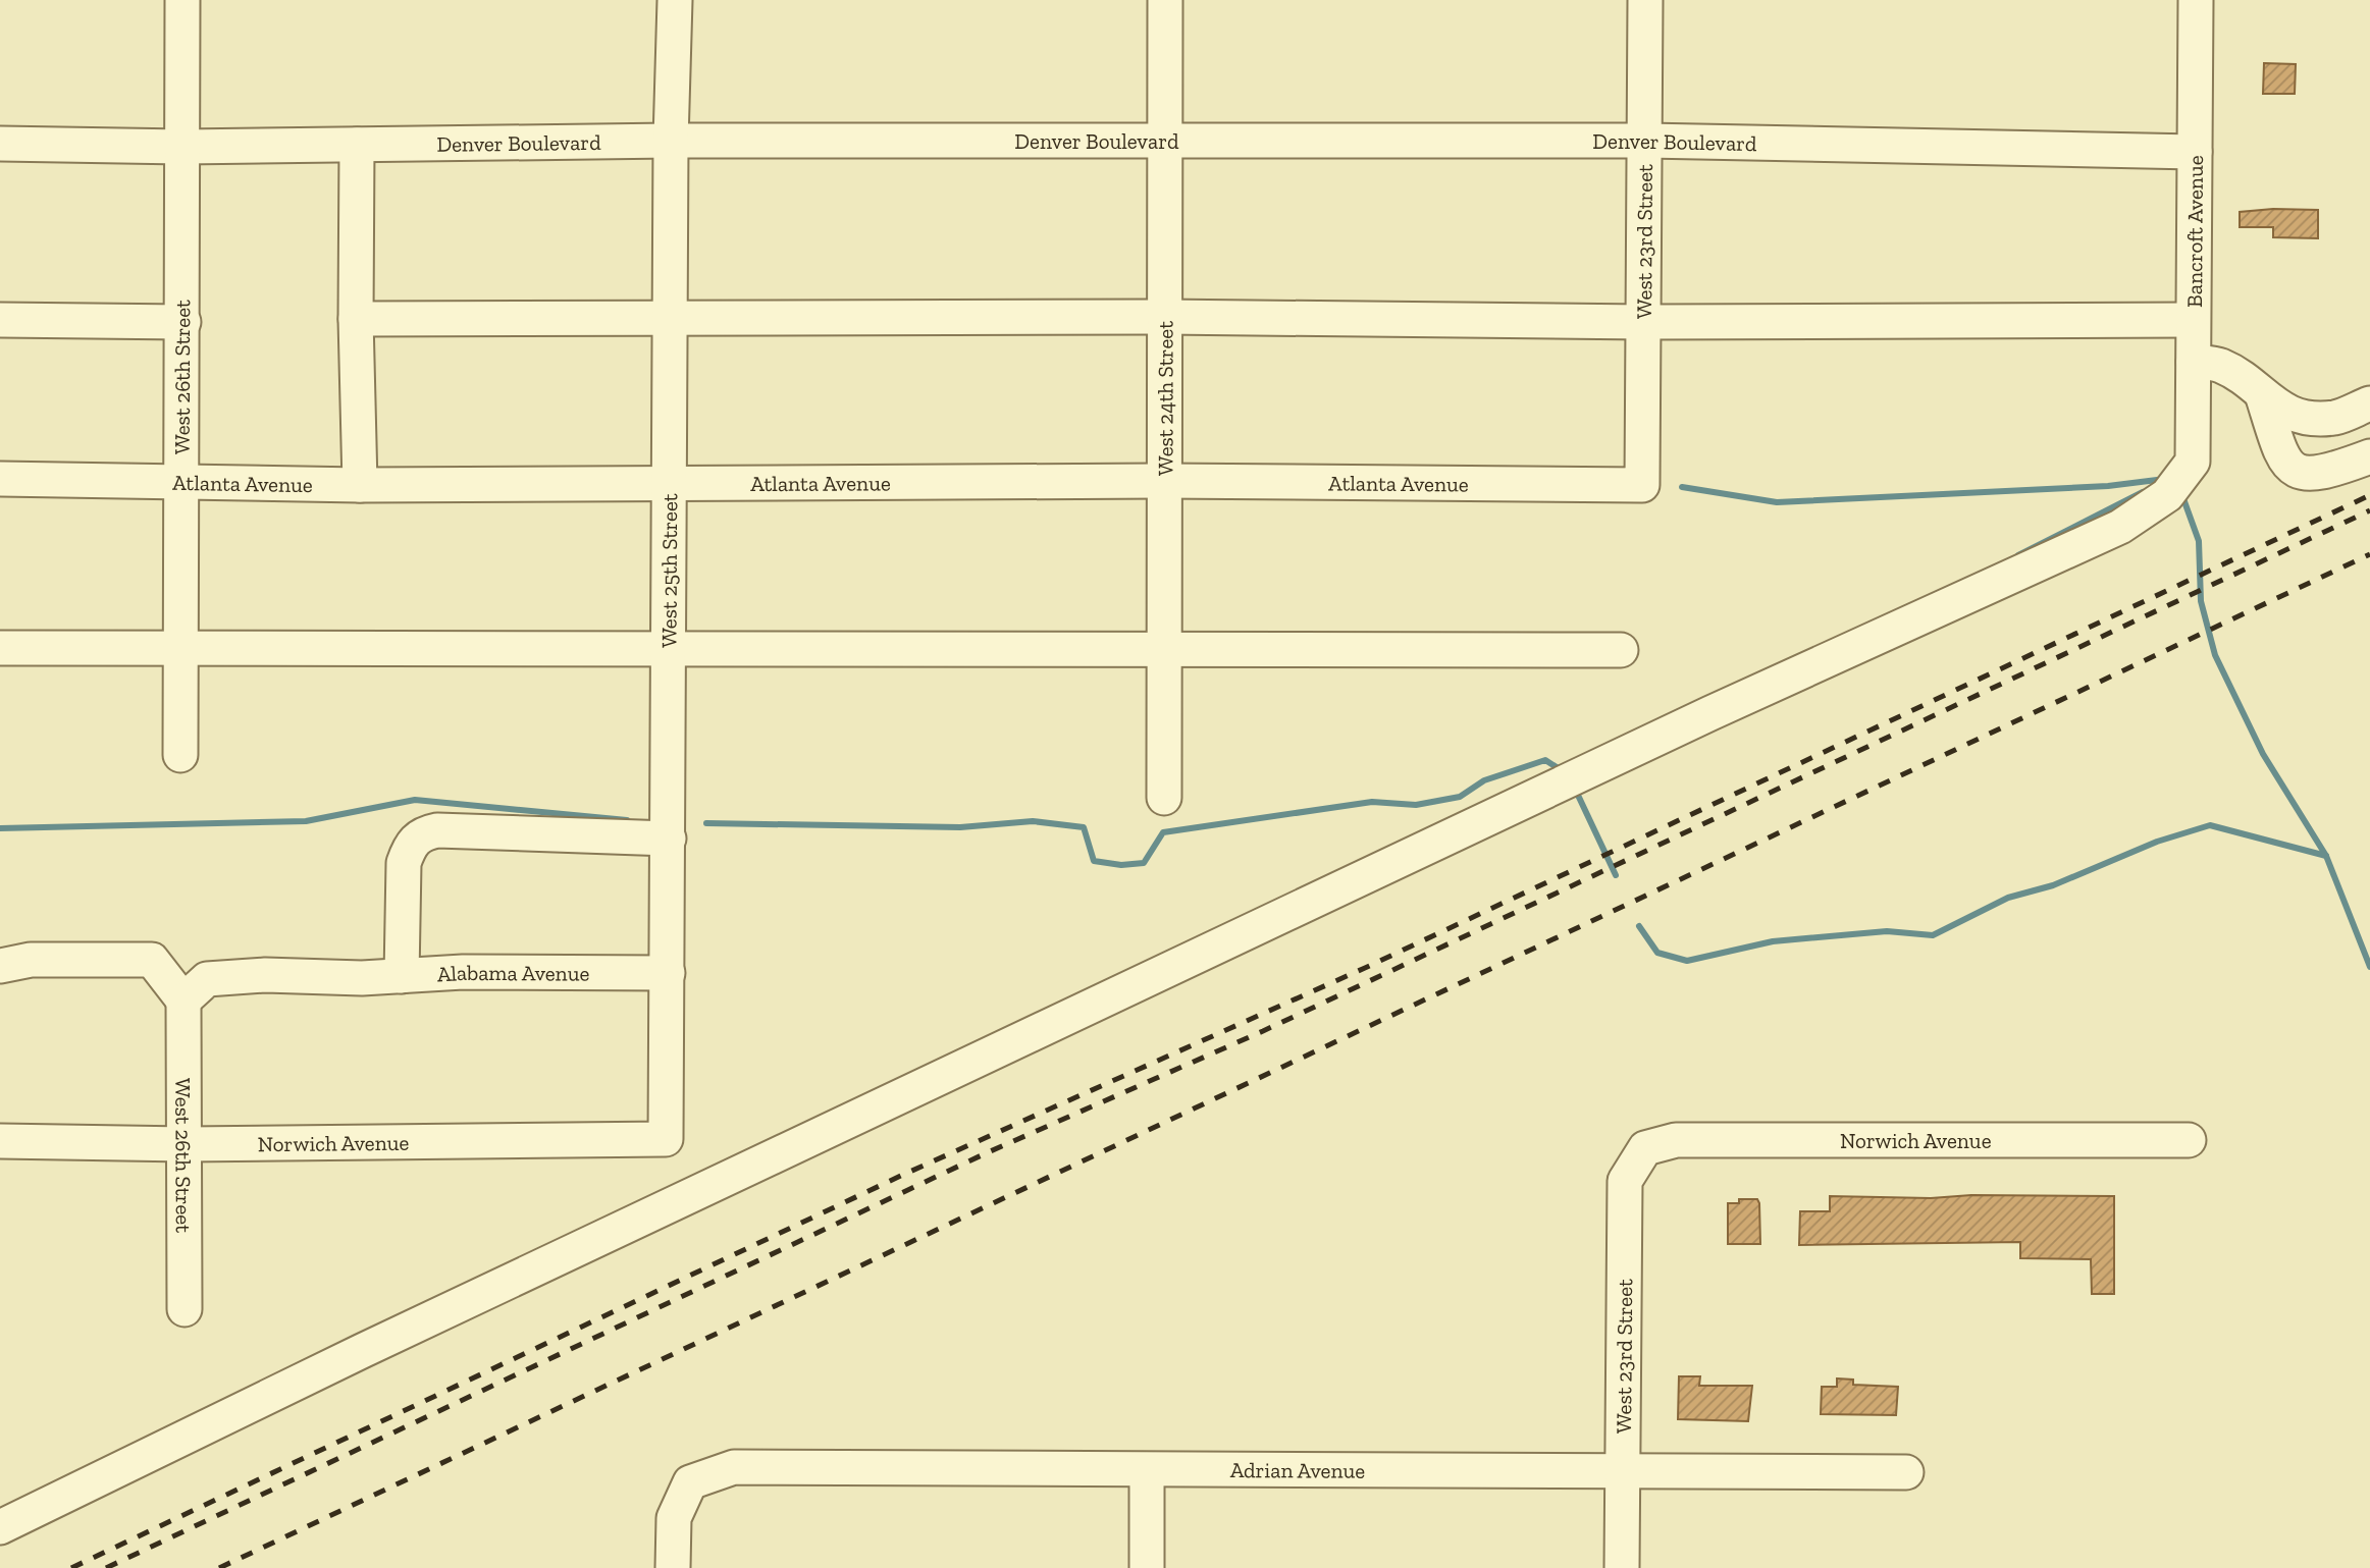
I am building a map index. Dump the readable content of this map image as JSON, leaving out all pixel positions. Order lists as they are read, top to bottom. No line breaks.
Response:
{"streets":{"street":["Denver Boulevard","Bancroft Avenue","West 23rd Street","West 26th Street","West 24th Street","Atlanta Avenue","West 25th Street","Alabama Avenue","Norwich Avenue","Adrian Avenue"]},"crossings":[["Denver Boulevard","Bancroft Avenue"],["Denver Boulevard","West 23rd Street"],["Denver Boulevard","West 26th Street"],["Denver Boulevard","West 24th Street"],["Denver Boulevard","West 25th Street"],["West 23rd Street","Atlanta Avenue"],["West 23rd Street","Norwich Avenue"],["West 23rd Street","Adrian Avenue"],["West 26th Street","Atlanta Avenue"],["West 26th Street","Alabama Avenue"],["West 26th Street","Norwich Avenue"],["West 24th Street","Atlanta Avenue"],["Atlanta Avenue","West 25th Street"],["West 25th Street","Alabama Avenue"],["West 25th Street","Norwich Avenue"]]}
